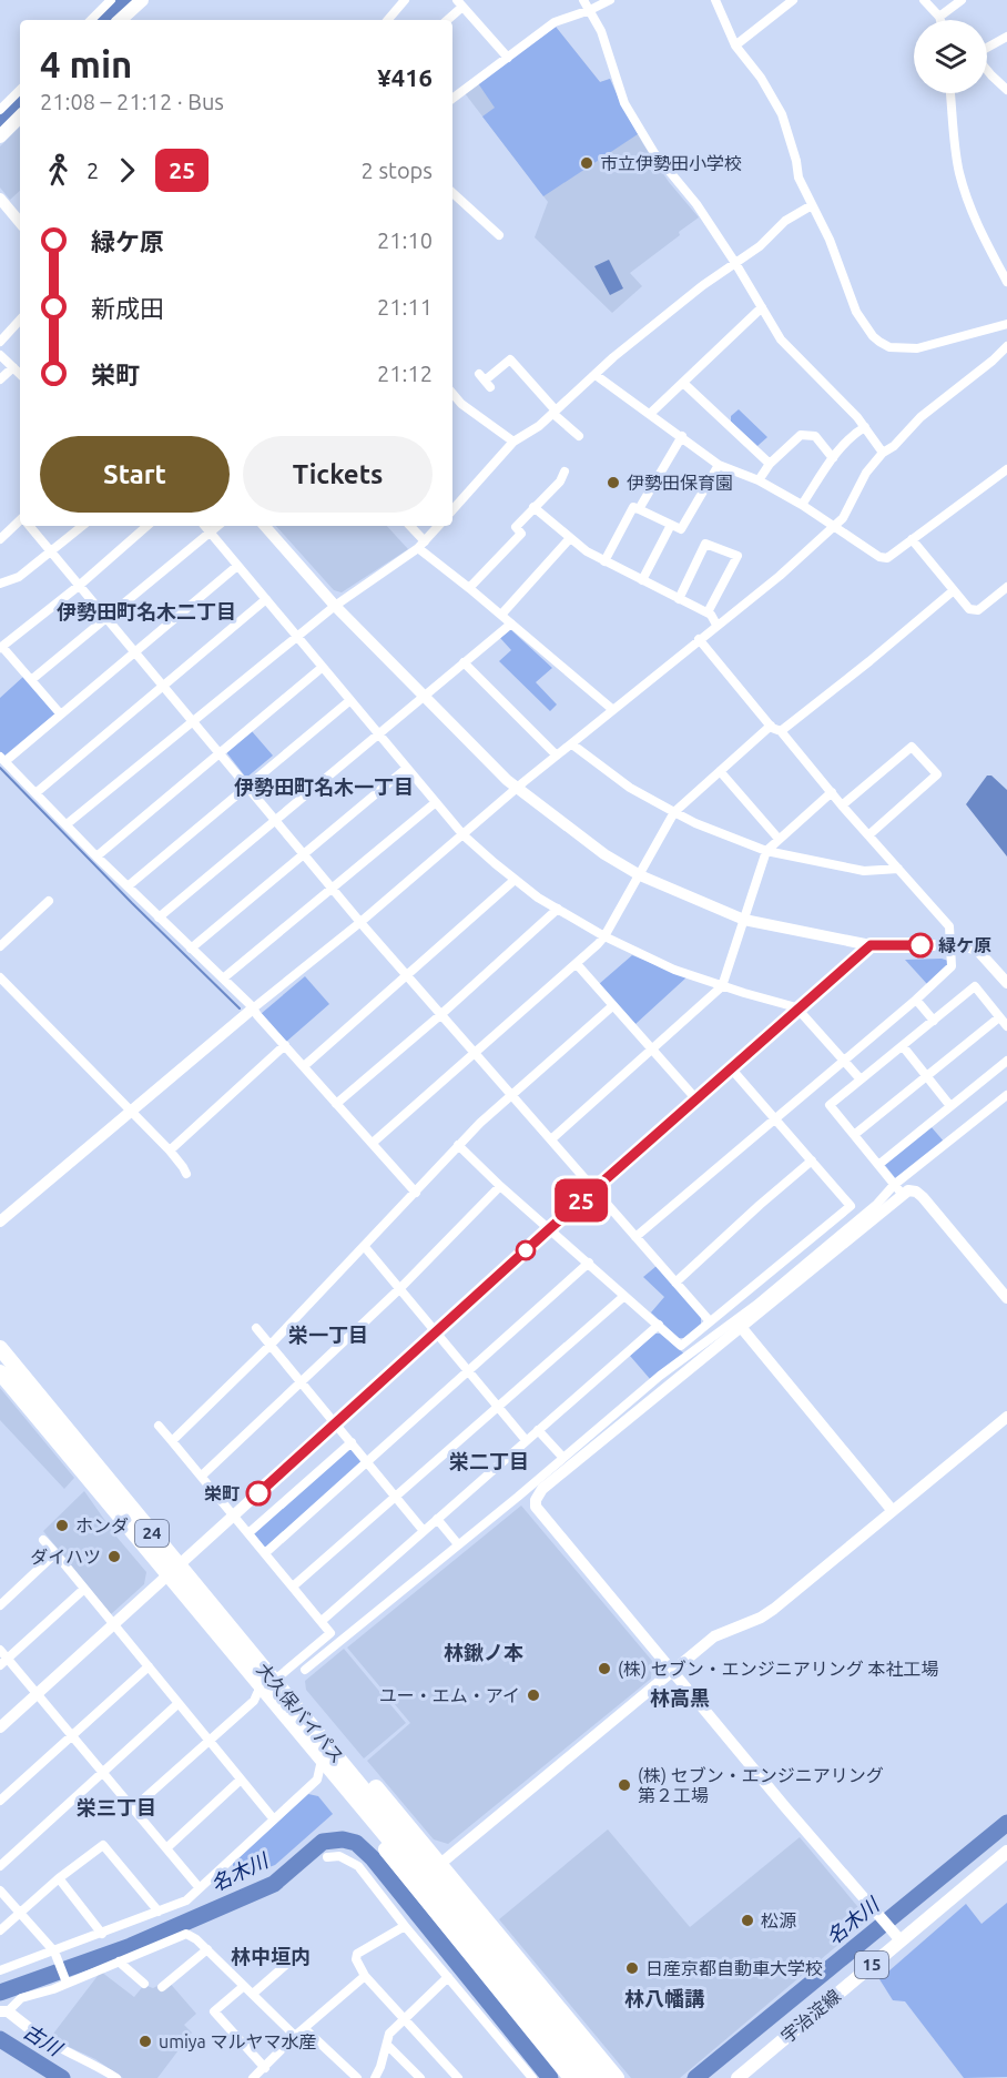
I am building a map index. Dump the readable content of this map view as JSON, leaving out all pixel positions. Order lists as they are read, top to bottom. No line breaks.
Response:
{"streets":{"highway":["24","大久保バイパス"],"main road":["15","宇治淀線"]},"districts":["伊勢田町名木二丁目","伊勢田町名木一丁目","栄一丁目","栄二丁目","林鍬ノ本","林高黒","栄三丁目","林中垣内","林八幡講"],"water":["名木川","古川"],"places":["市立伊勢田小学校","伊勢田保育園","緑ケ原","栄町","ホンダ","ダイハツ","(株) セブン・エンジニアリング 本社工場","ユー・エム・アイ","(株) セブン・エンジニアリング 第２工場","松源","日産京都自動車大学校","umiya マルヤマ水産"],"lines":["bus line 25"],"page":{"on_map":"25","heading":["4 min","21:08 – 21:12 · Bus","¥416"],"legs":["2","25","2 stops"],"list":[{"name":"緑ケ原","value":"21:10"},{"name":"新成田","value":"21:11"},{"name":"栄町","value":"21:12"}],"buttons":["Start","Tickets"]}}
